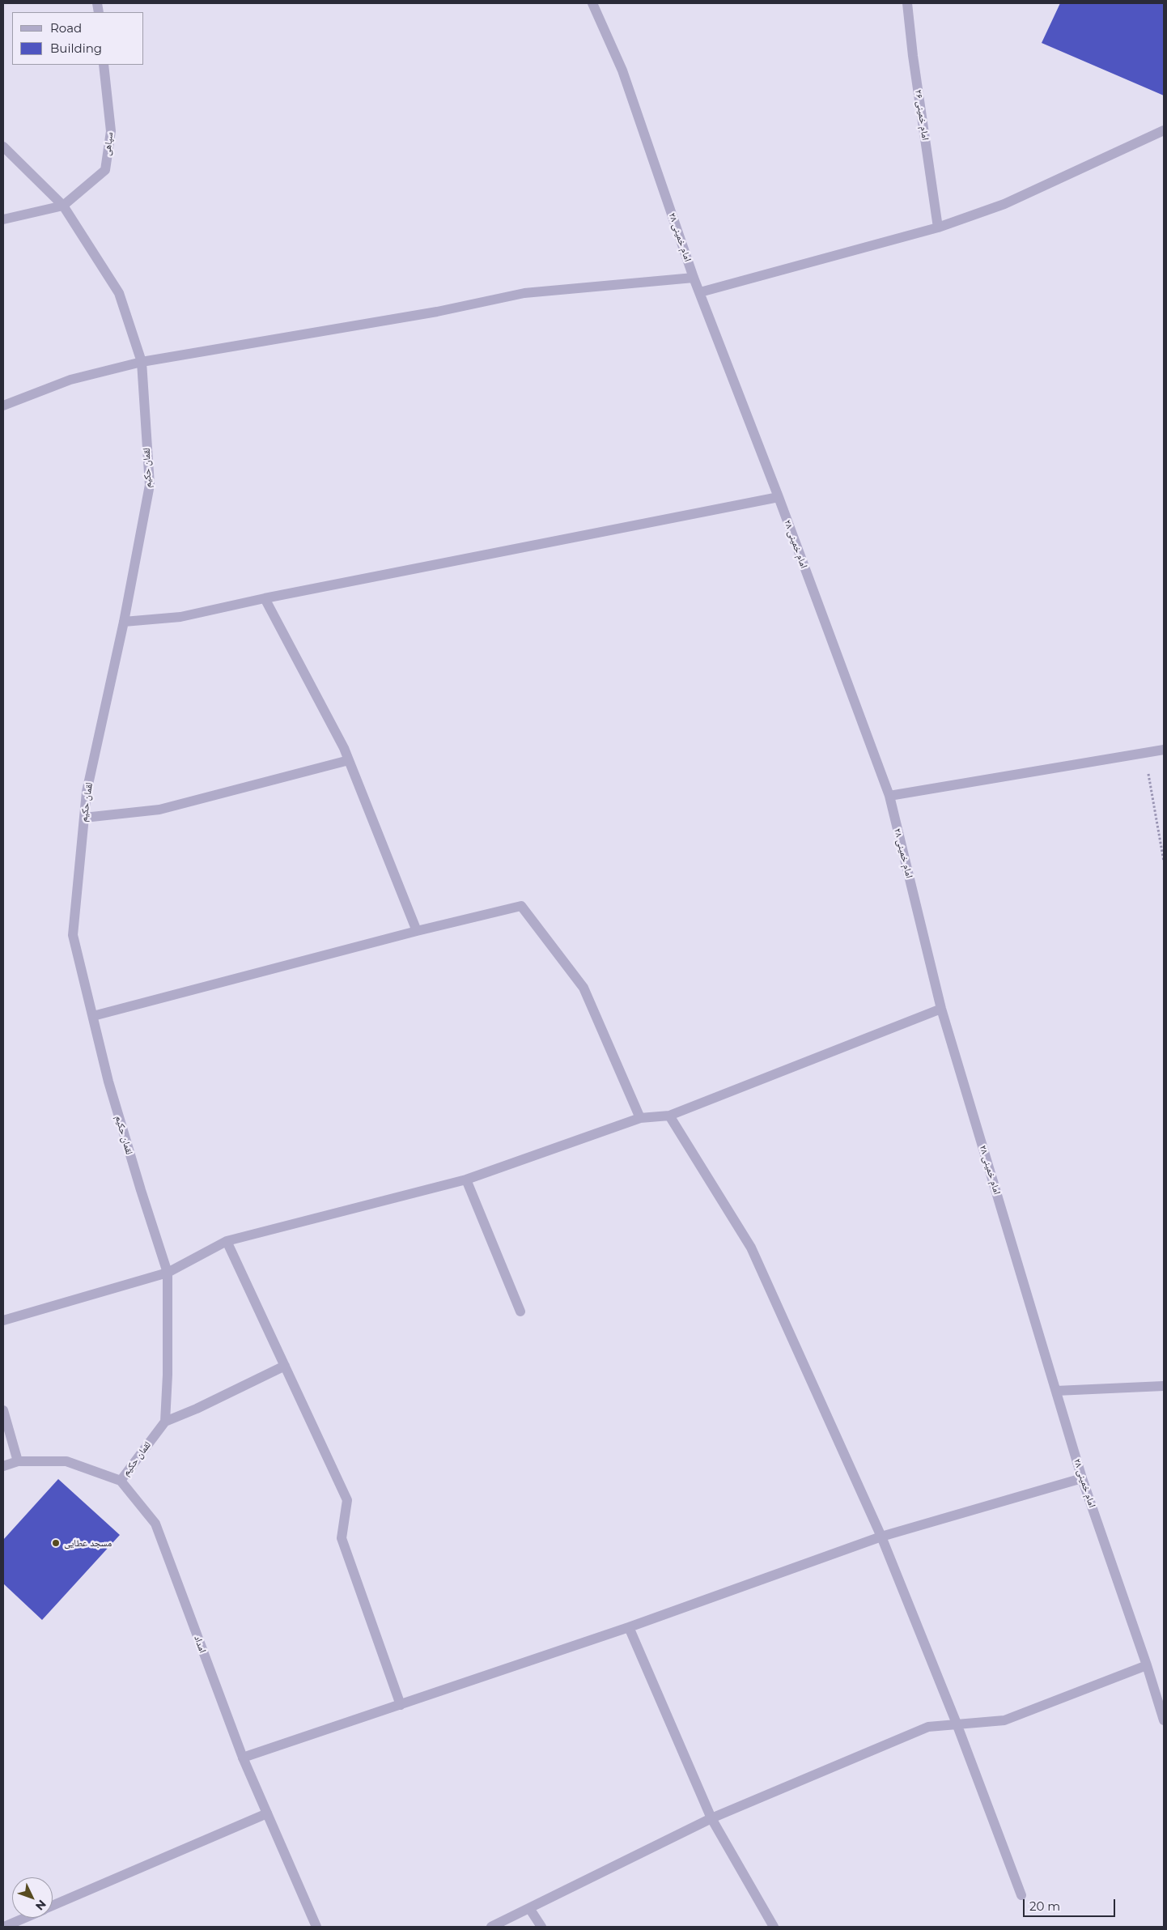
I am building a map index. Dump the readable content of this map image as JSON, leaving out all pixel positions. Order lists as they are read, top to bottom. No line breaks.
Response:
{"streets":{"street":["امام خمینی ۲۶","سپاهی","امام خمینی ۲۸","لقمان حکیم","امداد"]},"crossings":[["سپاهی","لقمان حکیم"],["لقمان حکیم","امداد"]],"places":["مسجد عطایی"],"legend":["Road","Building"],"scale_bar":"20 m","north":"bottom right"}
